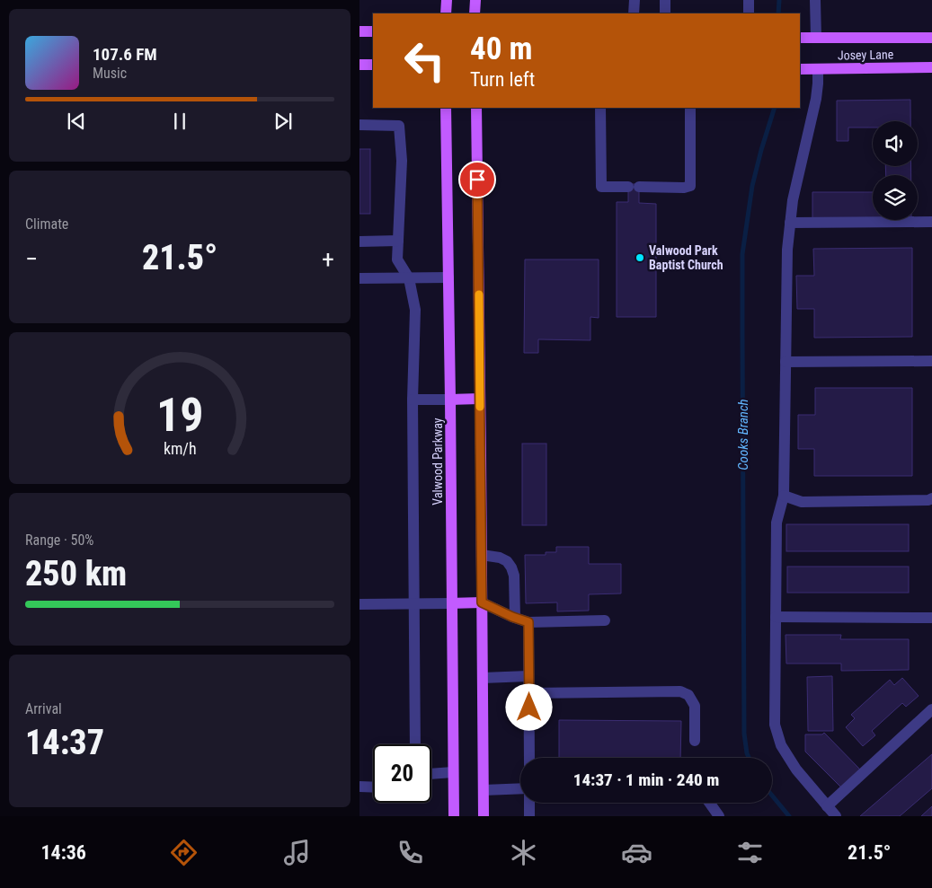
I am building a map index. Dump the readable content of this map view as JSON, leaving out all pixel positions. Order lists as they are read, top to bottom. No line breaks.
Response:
{"streets":{"main road":["Josey Lane","Valwood Parkway"]},"water":["Cooks Branch"],"places":["Valwood Park Baptist Church"],"page":{"turn":["40 m","Turn left"],"song":["107.6 FM","Music"],"tile":["Climate",["Range · 50%","250 km"],["Arrival","14:37"]],"heat":["−","21.5°","+"],"limit":"20","trip":"14:37 · 1 min · 240 m","tabs":["14:36","21.5°"],"gauge":["19","km/h"]}}
